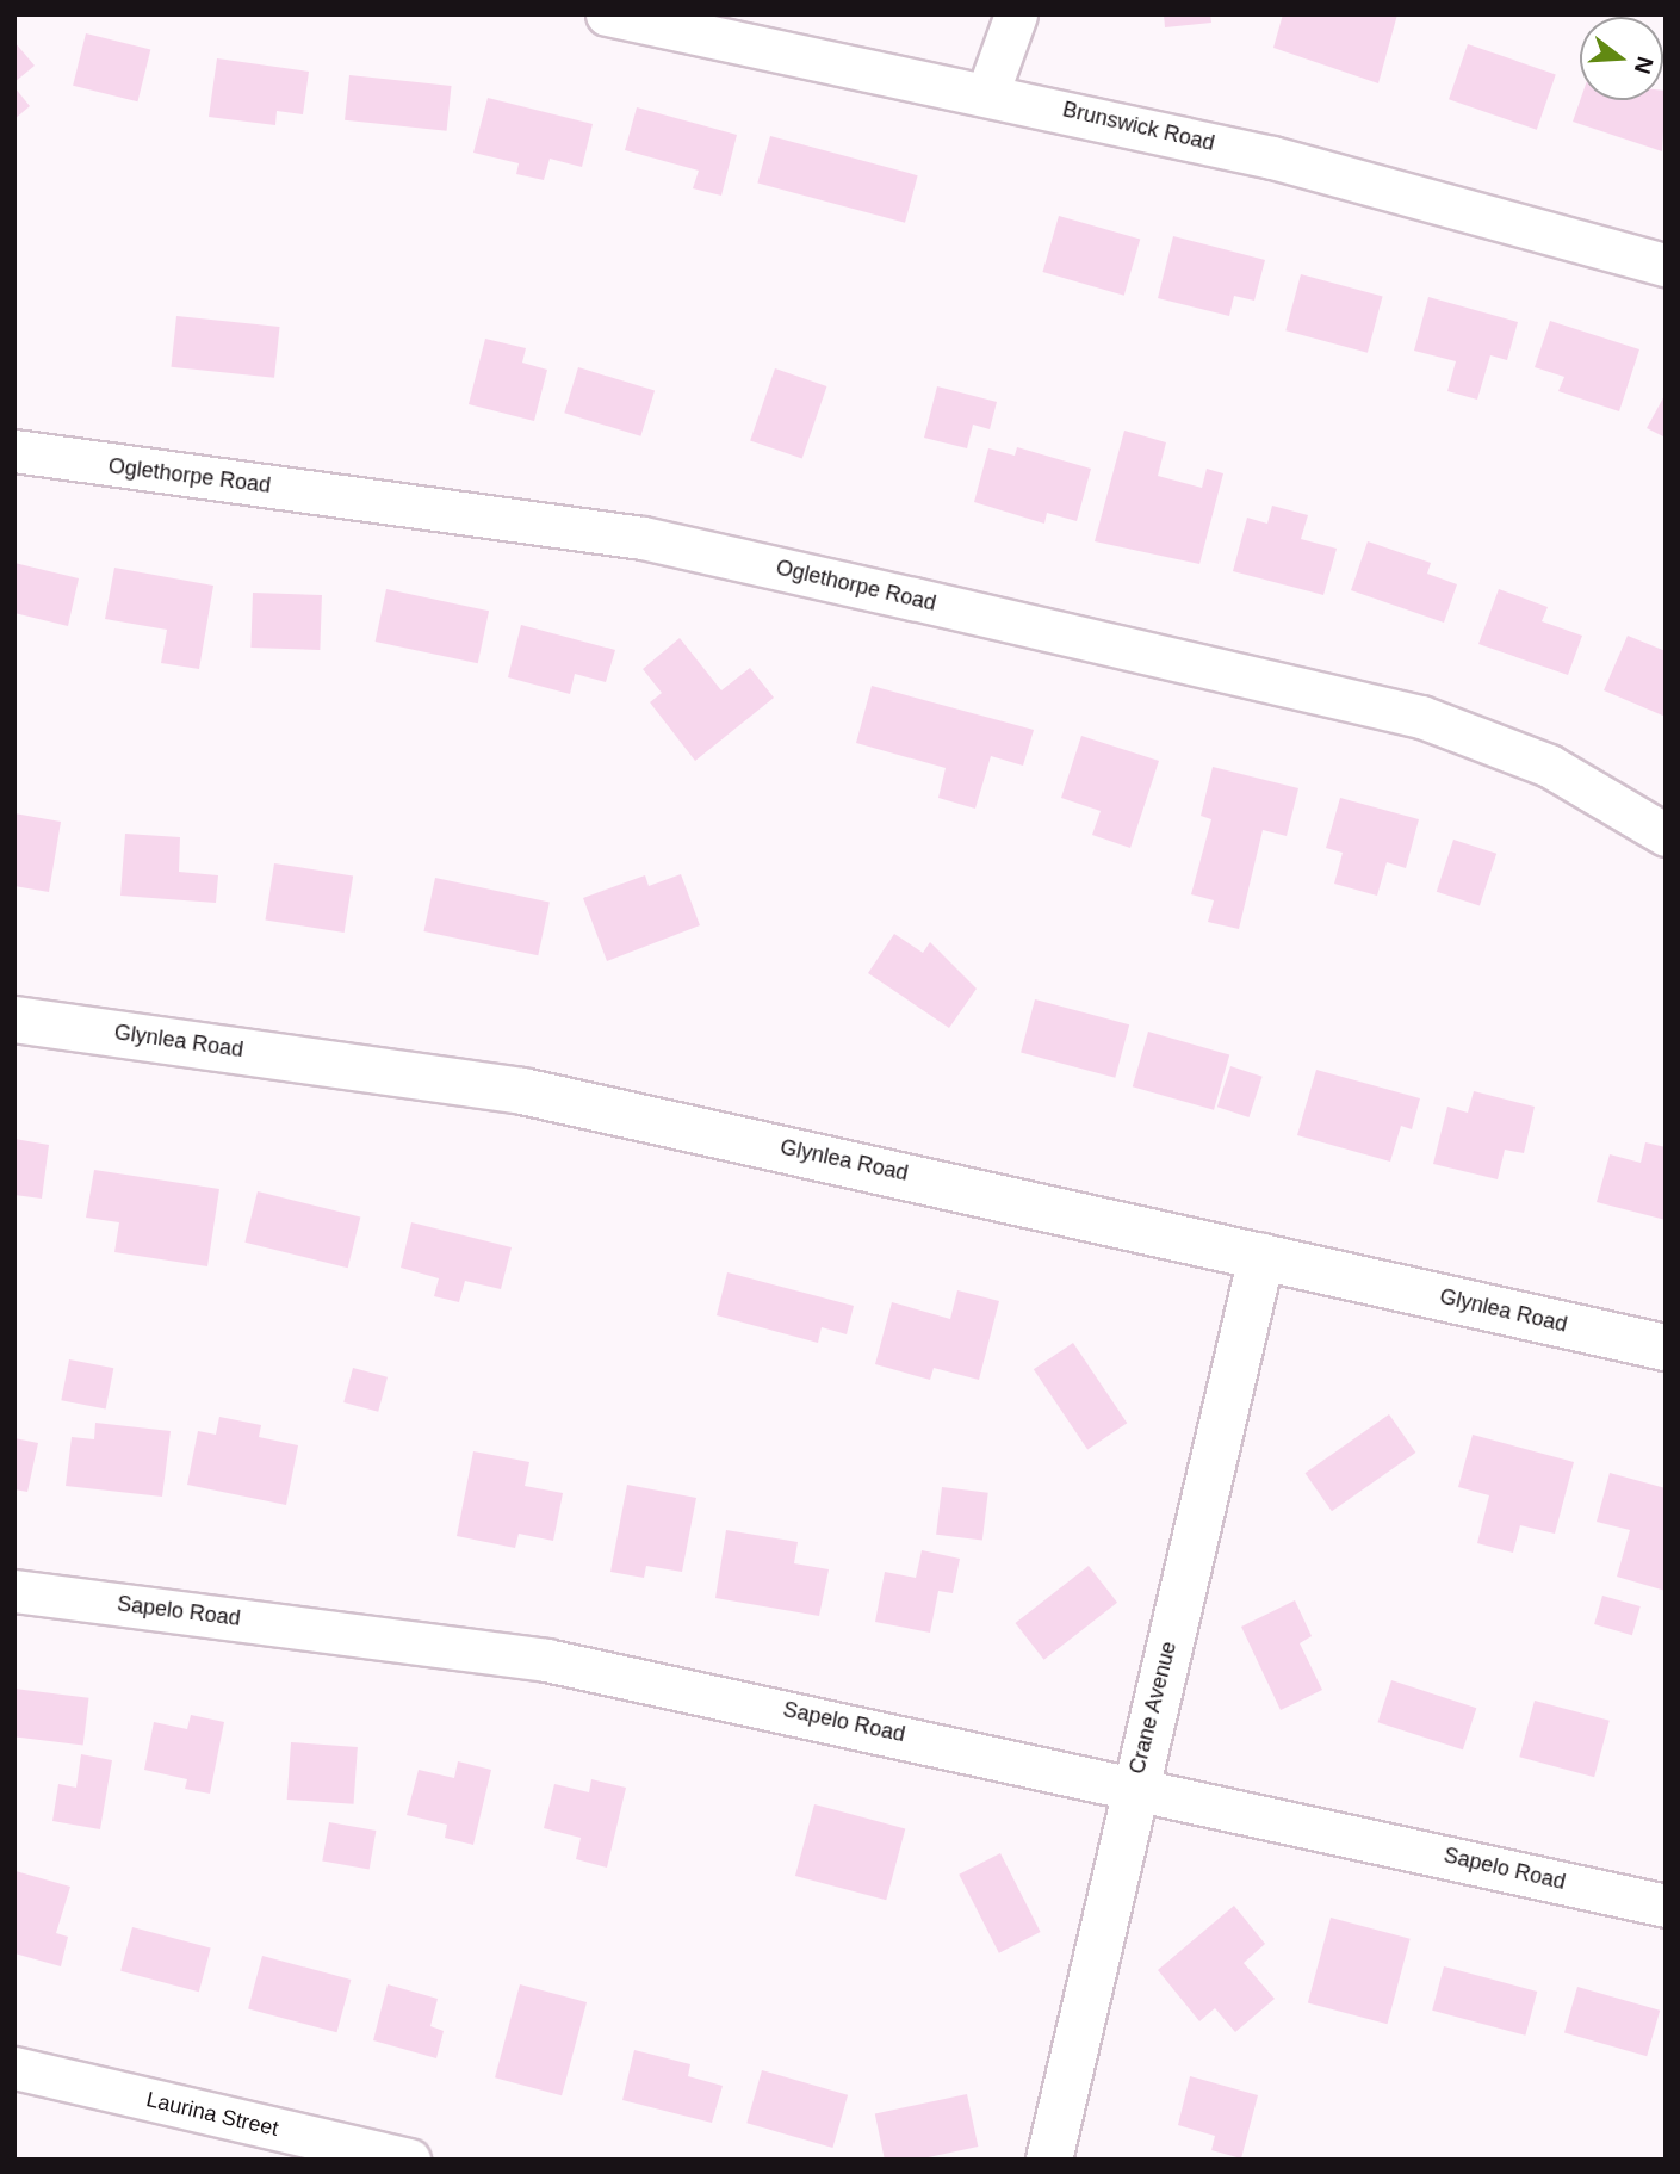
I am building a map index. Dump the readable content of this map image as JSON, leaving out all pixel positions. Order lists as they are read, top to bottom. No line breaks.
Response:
{"streets":{"street":["Brunswick Road","Oglethorpe Road","Glynlea Road","Sapelo Road","Crane Avenue","Laurina Street"]},"crossings":[["Glynlea Road","Crane Avenue"],["Sapelo Road","Crane Avenue"]],"north":"right"}
